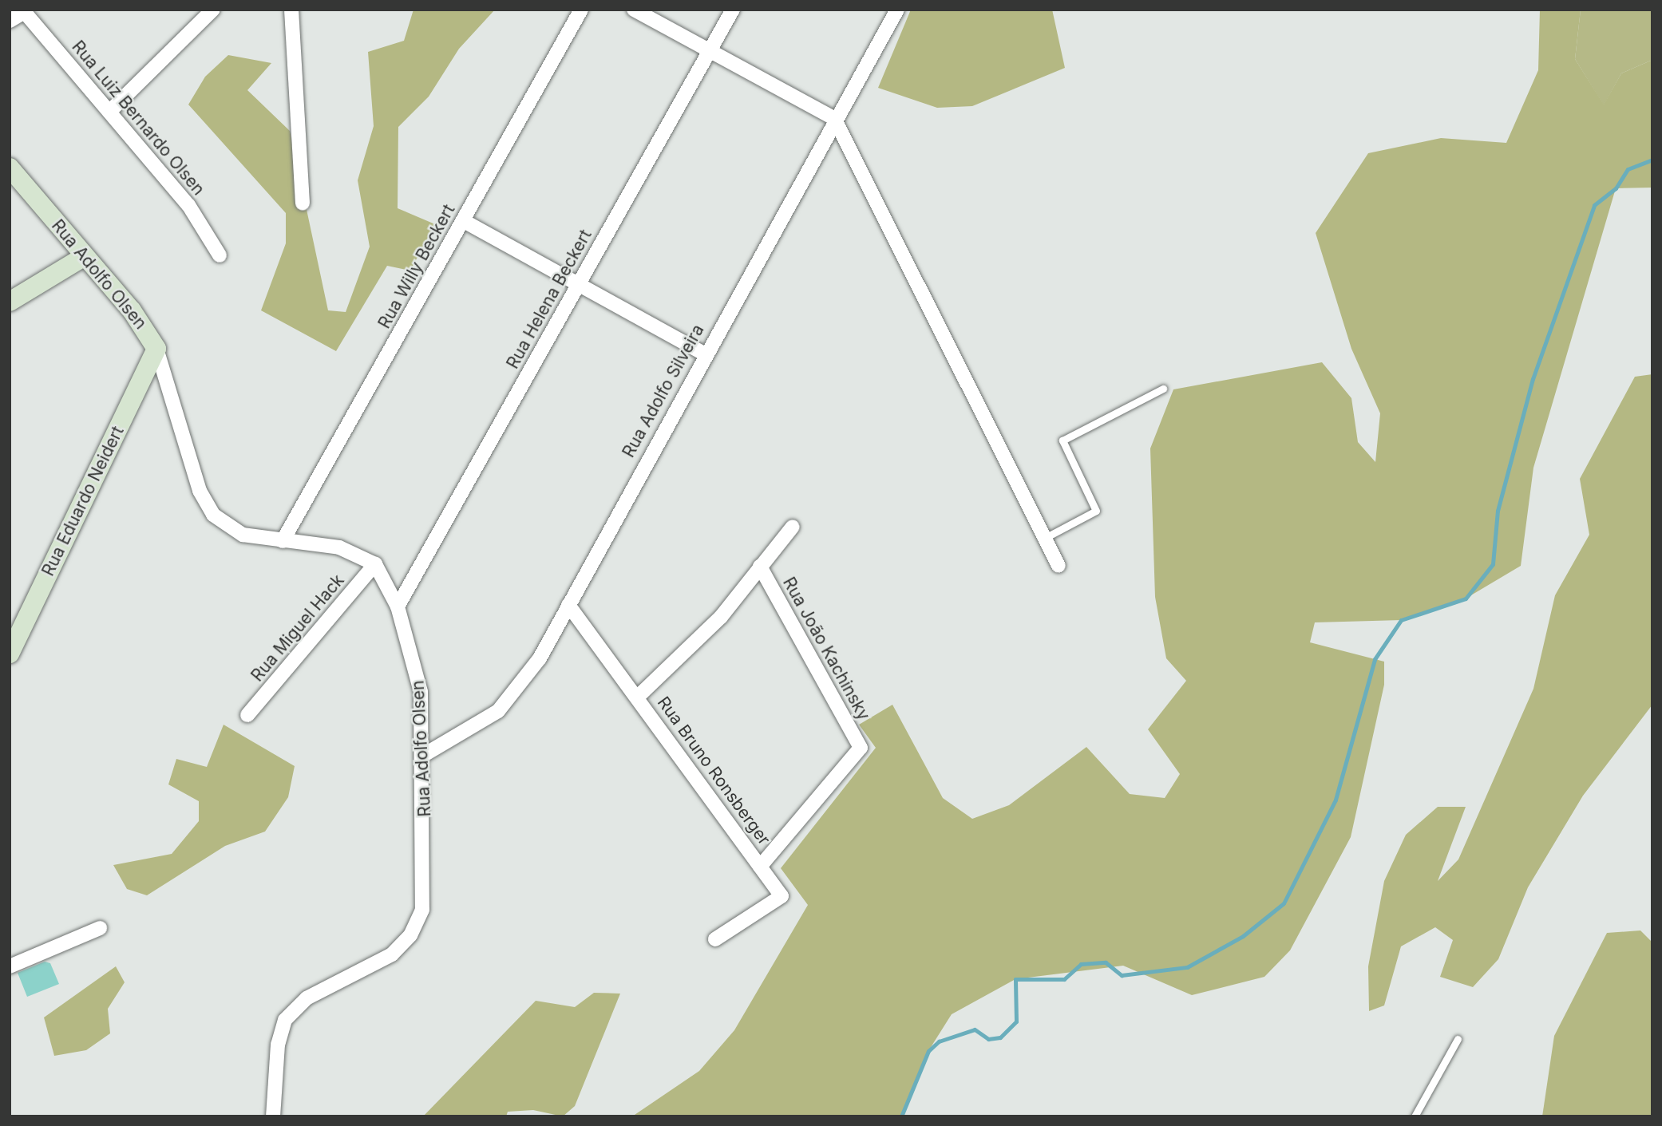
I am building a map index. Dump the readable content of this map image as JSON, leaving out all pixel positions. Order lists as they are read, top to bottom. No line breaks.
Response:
{"streets":{"main road":["Rua Adolfo Olsen","Rua Eduardo Neidert"],"street":["Rua Luiz Bernardo Olsen","Rua Willy Beckert","Rua Helena Beckert","Rua Adolfo Silveira","Rua Miguel Hack","Rua João Kachinsky","Rua Bruno Ronsberger"]},"crossings":[["Rua Willy Beckert","Rua Adolfo Olsen"],["Rua Adolfo Olsen","Rua Helena Beckert"],["Rua Adolfo Olsen","Rua Adolfo Silveira"],["Rua Adolfo Olsen","Rua Eduardo Neidert"],["Rua Adolfo Olsen","Rua Miguel Hack"],["Rua Adolfo Silveira","Rua Bruno Ronsberger"],["Rua João Kachinsky","Rua Bruno Ronsberger"]]}
